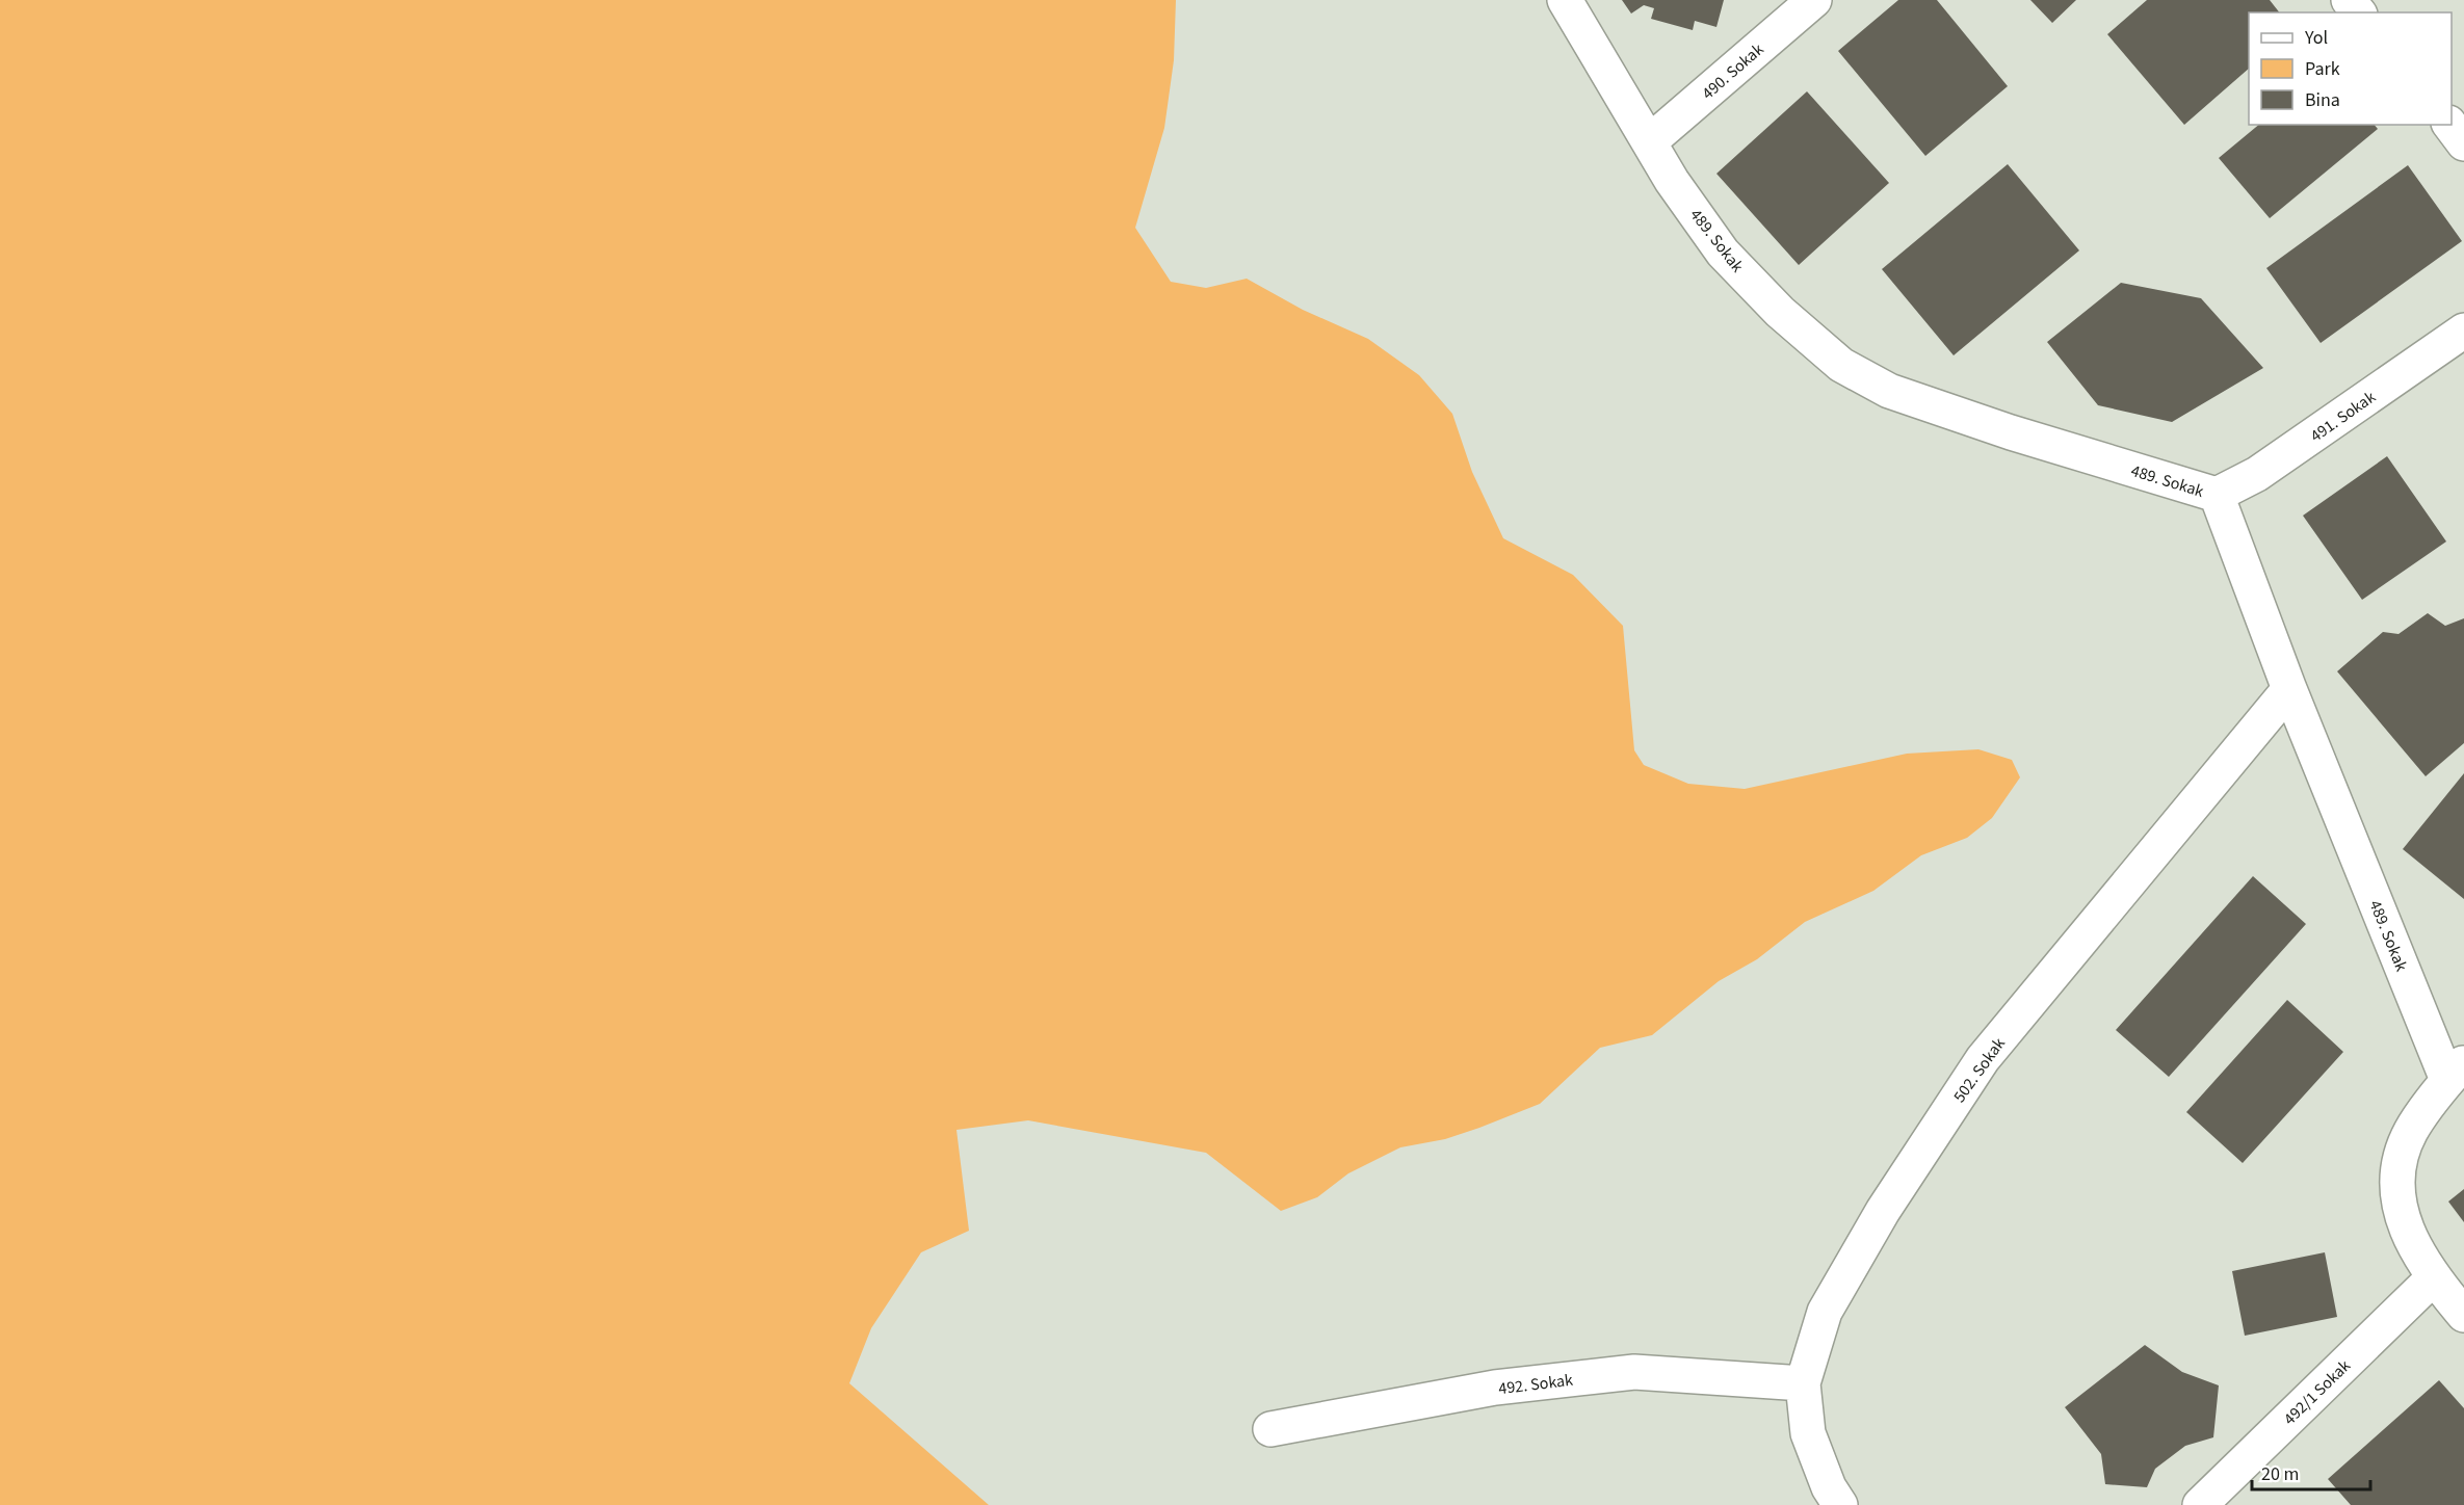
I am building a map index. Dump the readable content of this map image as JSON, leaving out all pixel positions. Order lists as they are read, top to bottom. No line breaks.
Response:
{"streets":{"street":["490. Sokak","489. Sokak","491. Sokak","502. Sokak","492. Sokak","492/1 Sokak"]},"crossings":[["490. Sokak","489. Sokak"],["489. Sokak","491. Sokak"],["489. Sokak","502. Sokak"],["502. Sokak","492. Sokak"]],"legend":["Yol","Park","Bina"],"scale_bar":"20 m"}
